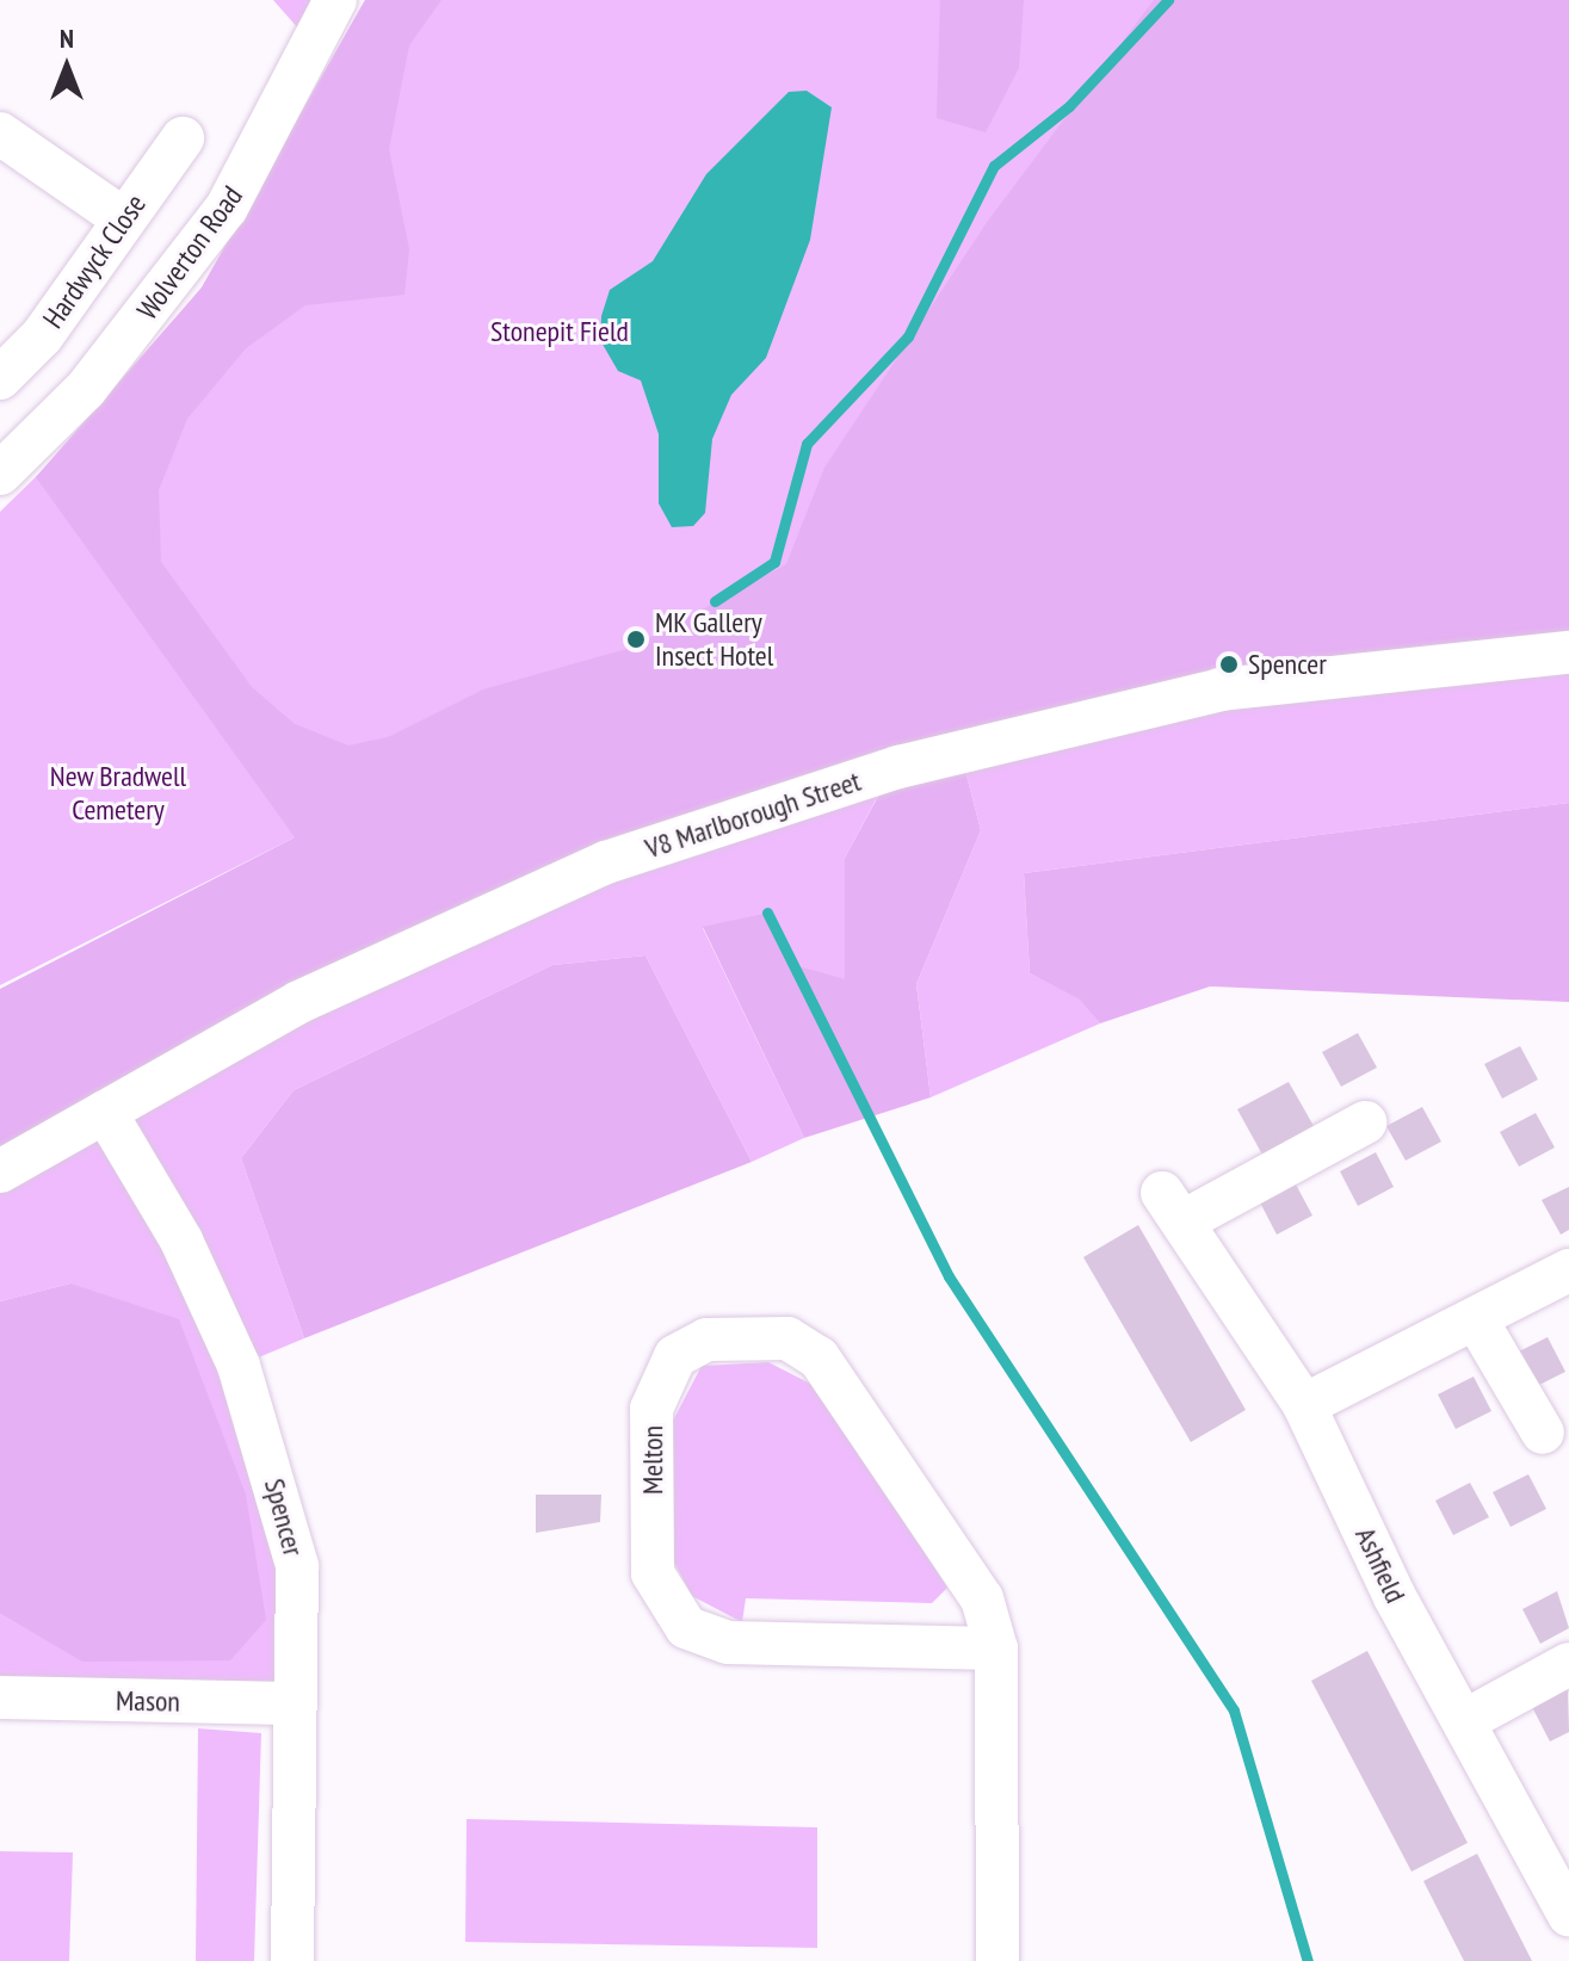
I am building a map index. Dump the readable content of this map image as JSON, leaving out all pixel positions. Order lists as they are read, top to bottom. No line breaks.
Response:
{"streets":{"street":["Wolverton Road","Hardwyck Close","V8 Marlborough Street","Melton","Spencer","Ashfield","Mason"]},"crossings":[["V8 Marlborough Street","Spencer"],["Spencer","Mason"]],"parks":["Stonepit Field","New Bradwell Cemetery"],"places":["MK Gallery Insect Hotel","Spencer"],"north":"top"}
